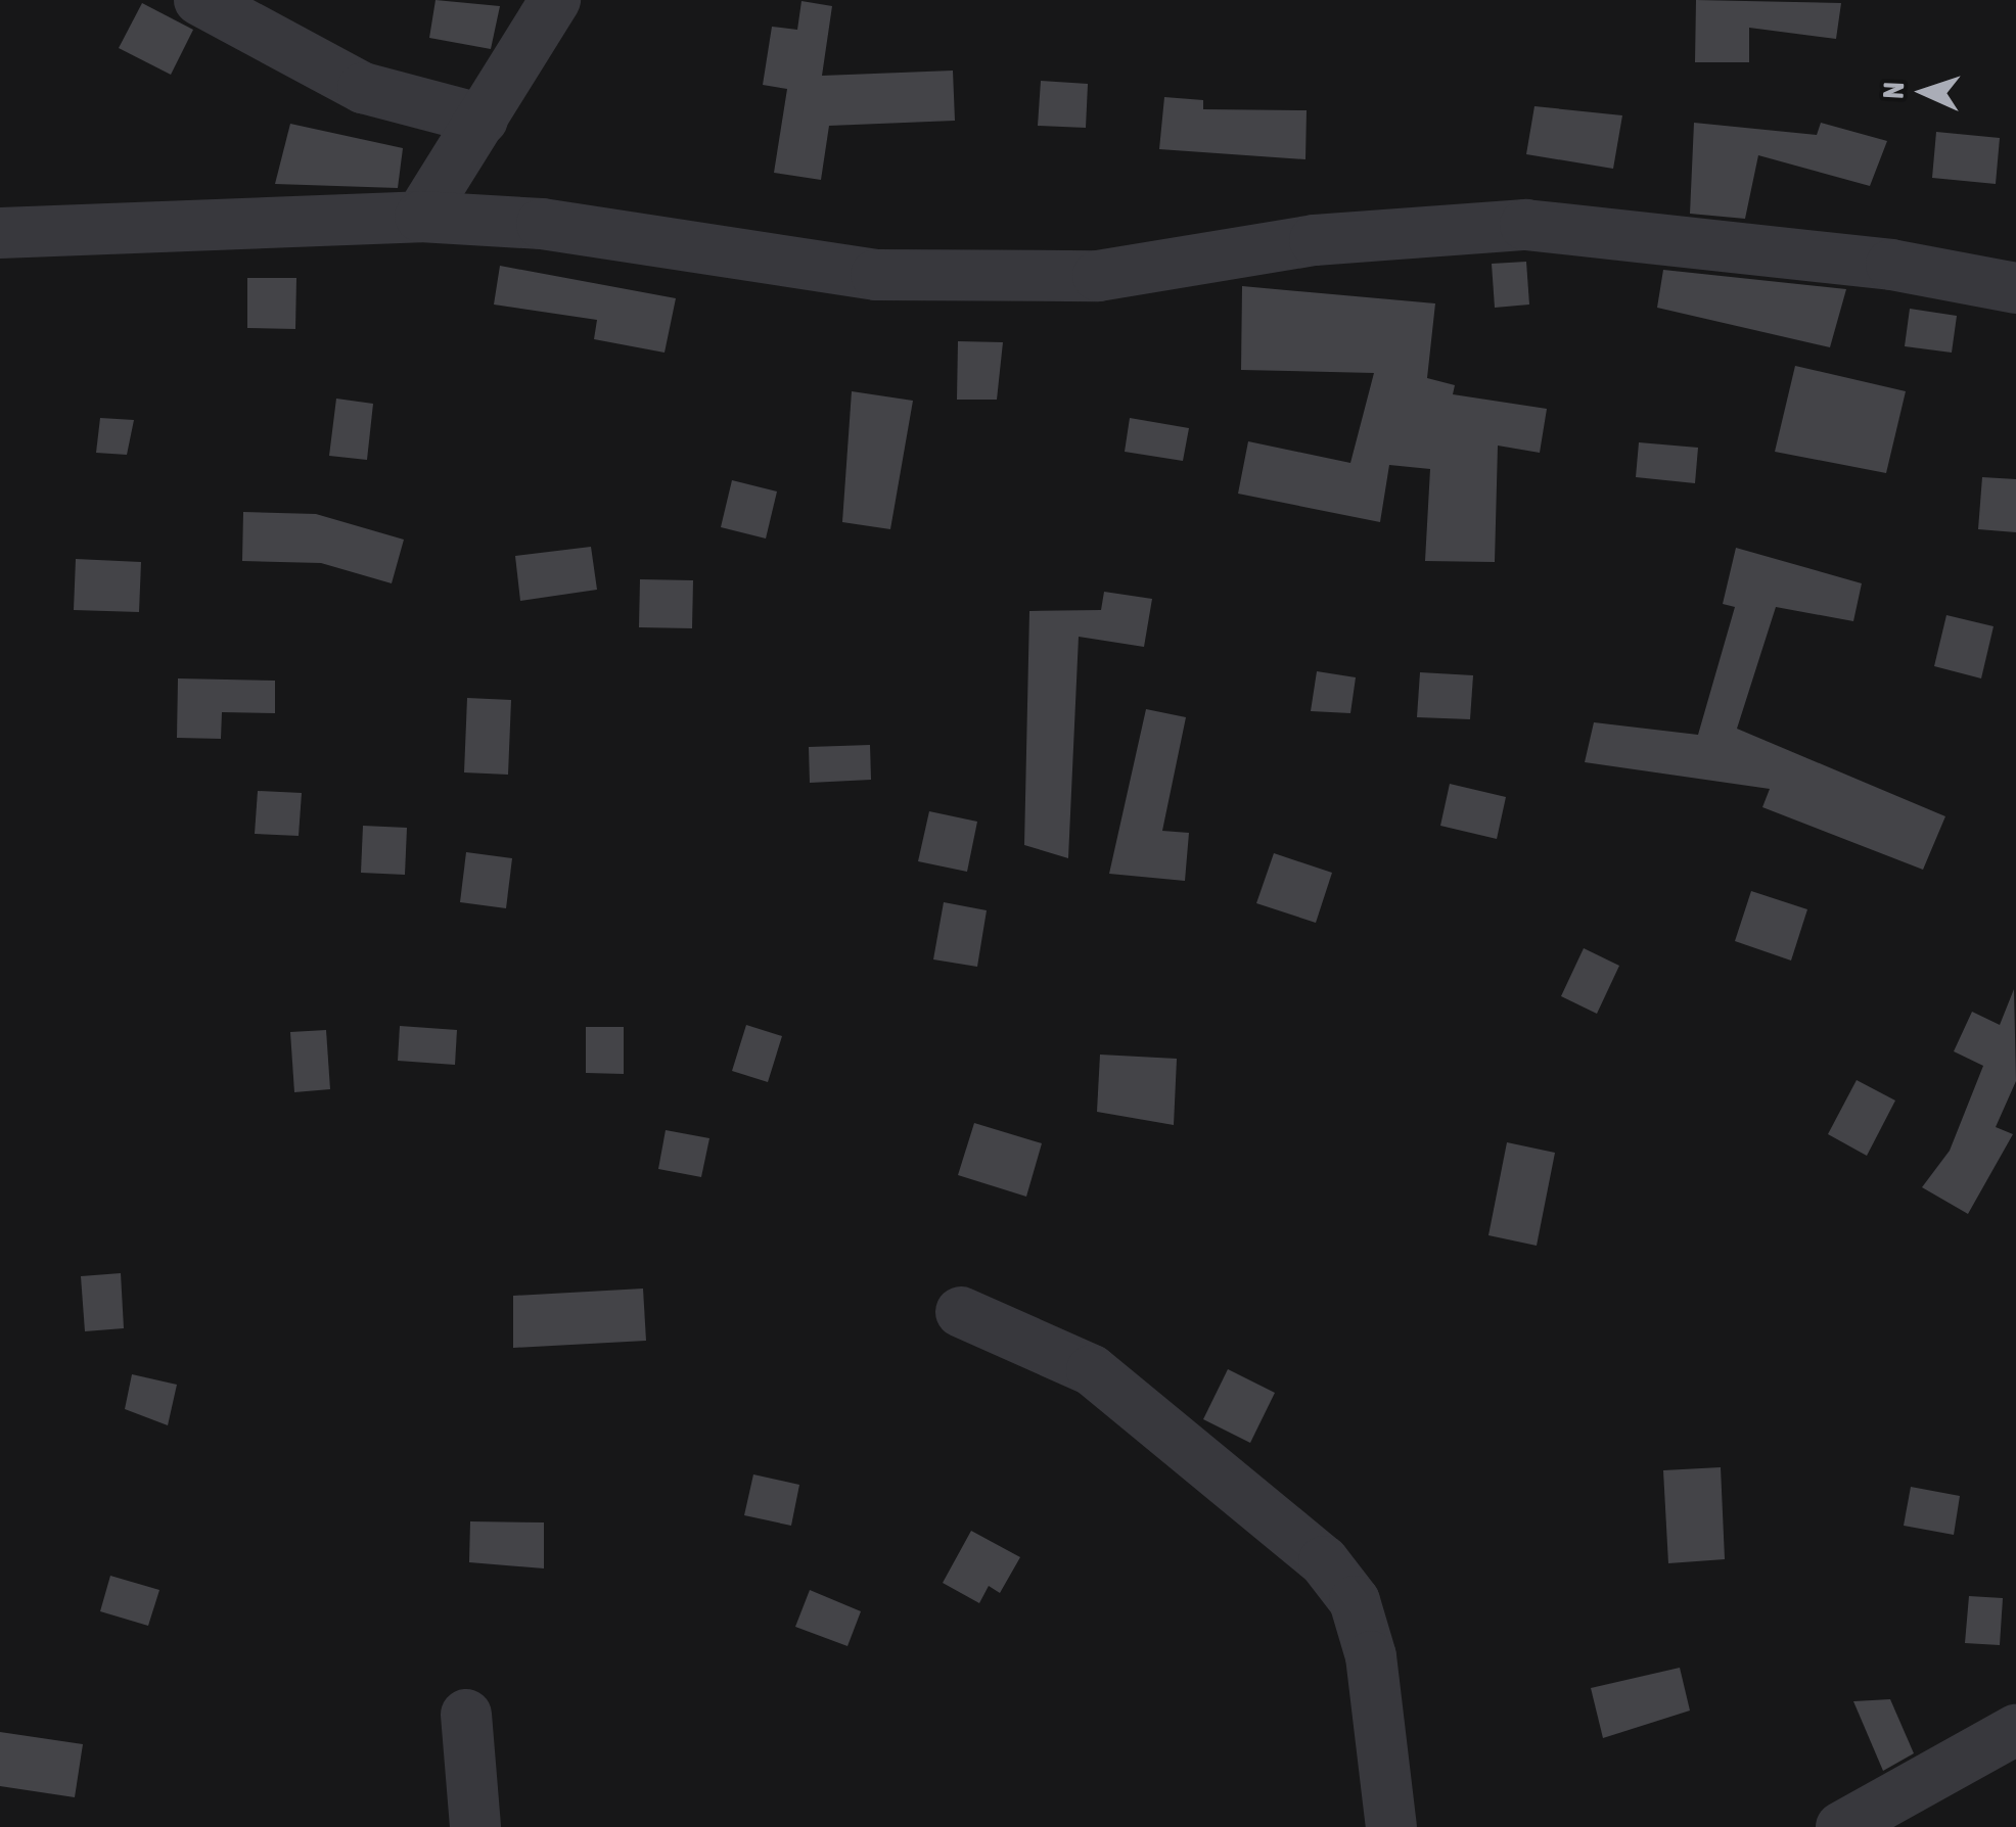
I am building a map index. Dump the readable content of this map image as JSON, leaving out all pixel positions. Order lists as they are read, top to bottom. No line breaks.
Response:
{"north":"left"}
